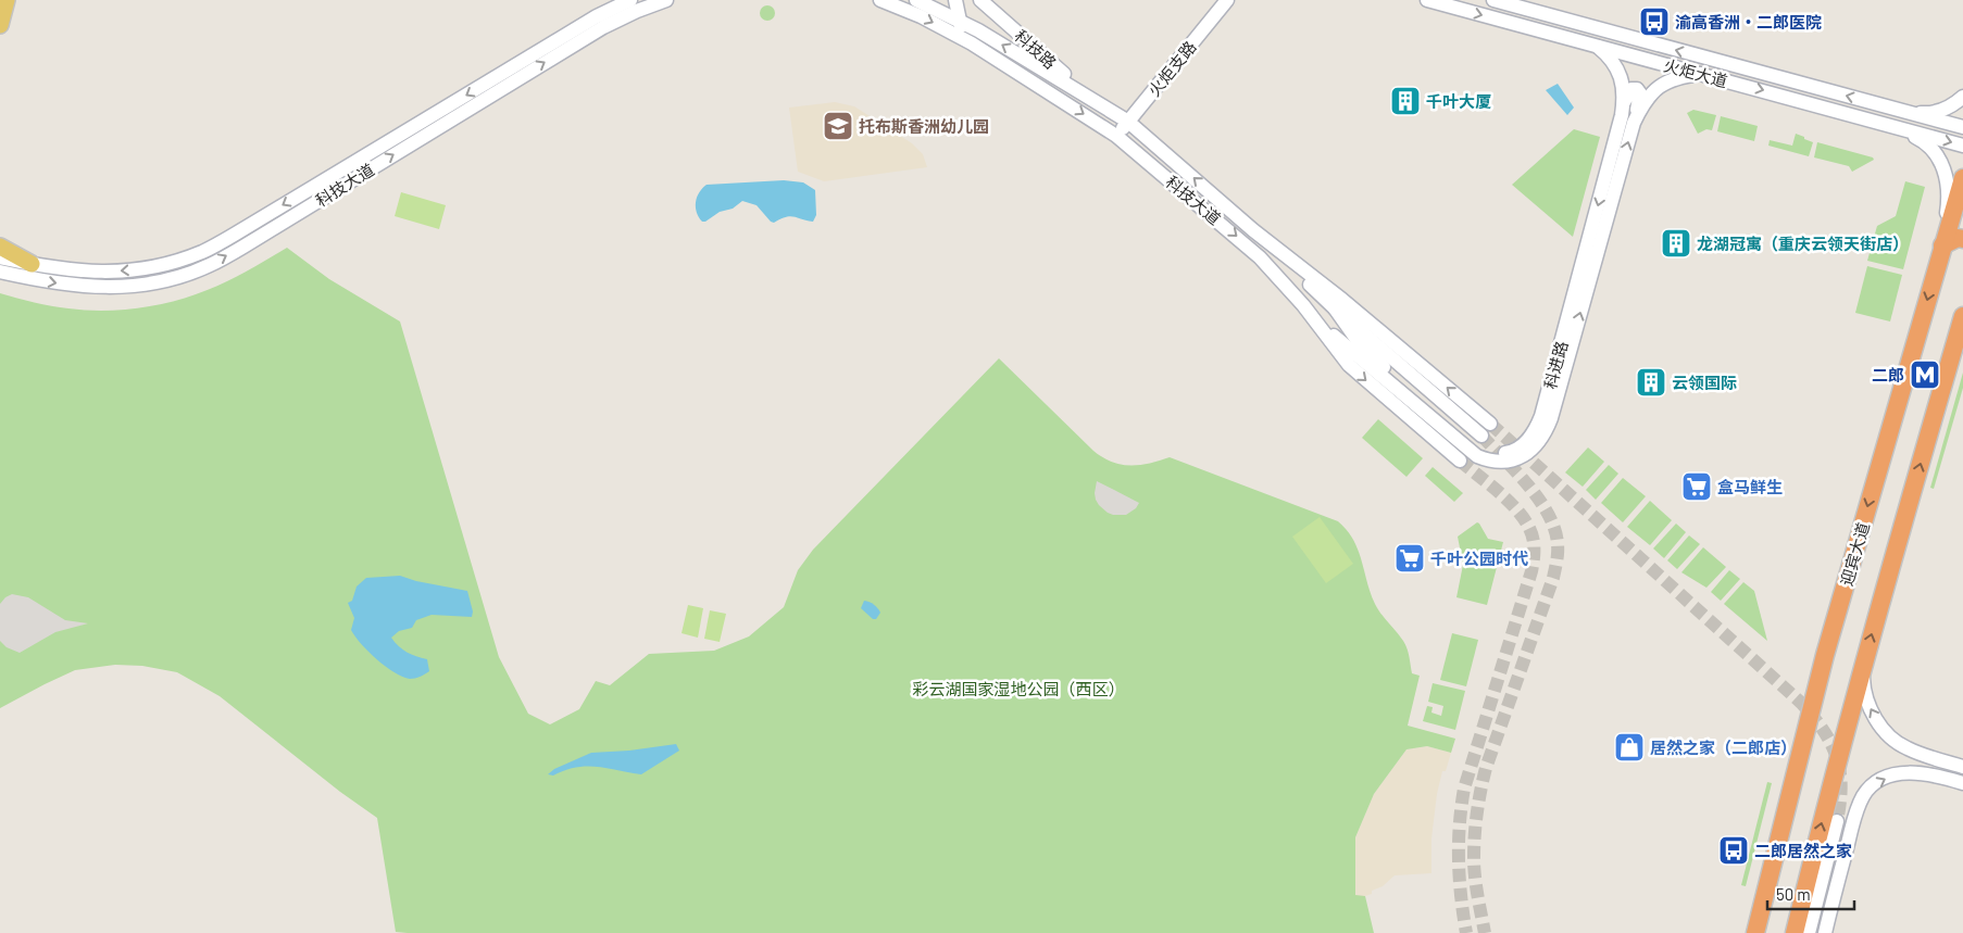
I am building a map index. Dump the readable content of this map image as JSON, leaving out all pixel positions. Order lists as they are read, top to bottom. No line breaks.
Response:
{"streets":{"highway":["迎宾大道"],"main road":["科技路","火炬支路","火炬大道","科技大道","科进路"]},"crossings":[["科技路","科技大道"],["火炬支路","科技大道"],["火炬大道","科进路"],["科技大道","科进路"]],"parks":["彩云湖国家湿地公园（西区）"],"places":{"bus stop":["渝高香洲‧二郎医院","二郎居然之家"],"building":["千叶大厦","龙湖冠寓（重庆云领天街店）","云领国际"],"school or university":["托布斯香洲幼儿园"],"metro station":["二郎"],"supermarket":["盒马鲜生","千叶公园时代"],"shop":["居然之家（二郎店）"]},"scale_bar":"50 m"}
